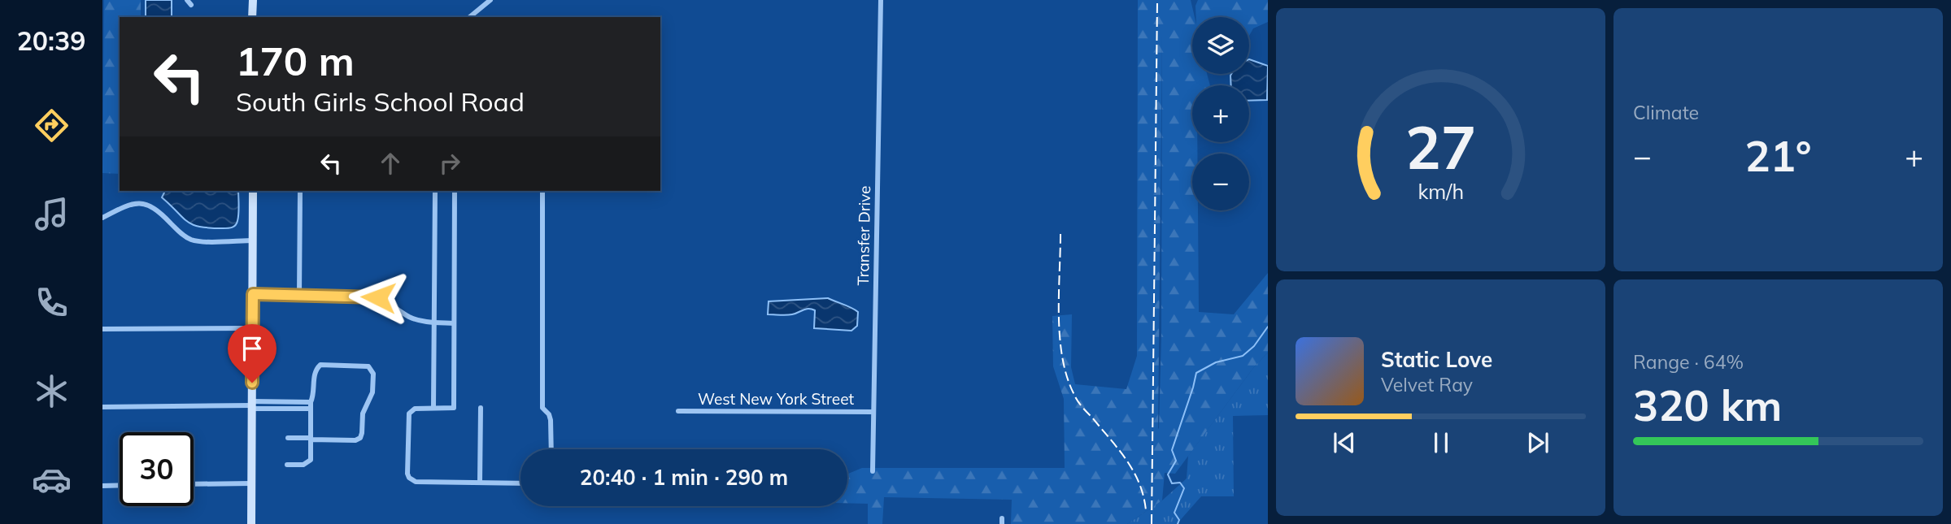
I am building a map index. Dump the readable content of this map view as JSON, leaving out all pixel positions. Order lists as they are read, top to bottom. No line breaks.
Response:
{"streets":{"street":["Transfer Drive","West New York Street"]},"crossings":[["Transfer Drive","West New York Street"]],"page":{"tabs":"20:39","tile":["Climate",["Range · 64%","320 km"]],"map_buttons":["+","−"],"turn":["170 m","South Girls School Road"],"heat":["−","21°","+"],"song":["Static Love","Velvet Ray"],"limit":"30","trip":"20:40 · 1 min · 290 m","gauge":["27","km/h"]}}
